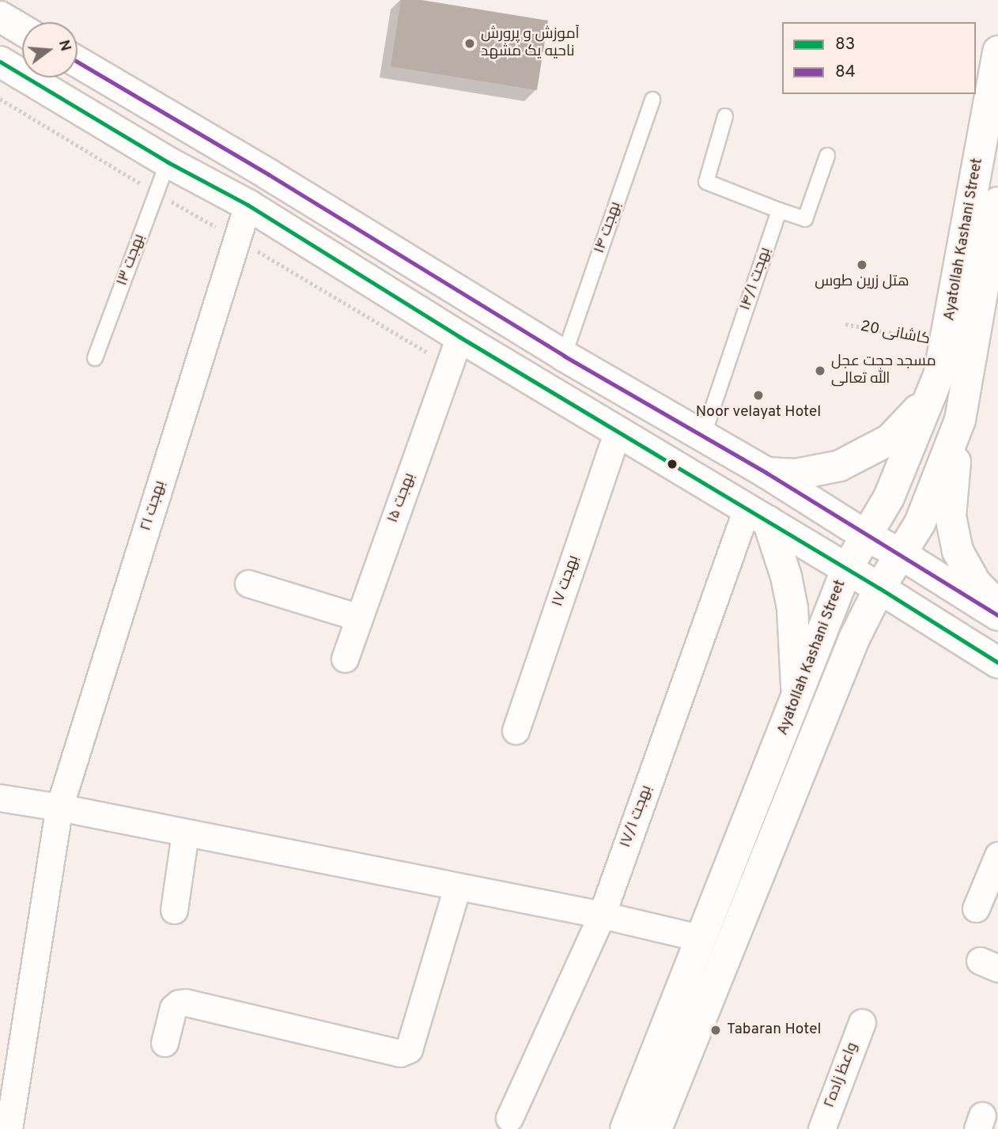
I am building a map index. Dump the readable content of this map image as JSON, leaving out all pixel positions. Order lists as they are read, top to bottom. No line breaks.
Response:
{"streets":{"main road":["Ayatollah Kashani Street"],"street":["بهجت ۱۵","بهجت ۲۱","بهجت ۱۷","بهجت ۱۷/۱","واعظ زاده۲"],"lane":["بهجت ۱۴","بهجت ۱۳","بهجت ۱۴/۱"],"path":["کاشانی 20"]},"crossings":[["Ayatollah Kashani Street","کاشانی 20"]],"places":["آموزش و پرورش ناحیه یک مشهد","هتل زرین طوس","مسجد حجت عجل الله تعالی","Noor velayat Hotel","Tabaran Hotel"],"lines":["transit line 83","transit line 84"],"legend":["83","84"],"north":"right"}
